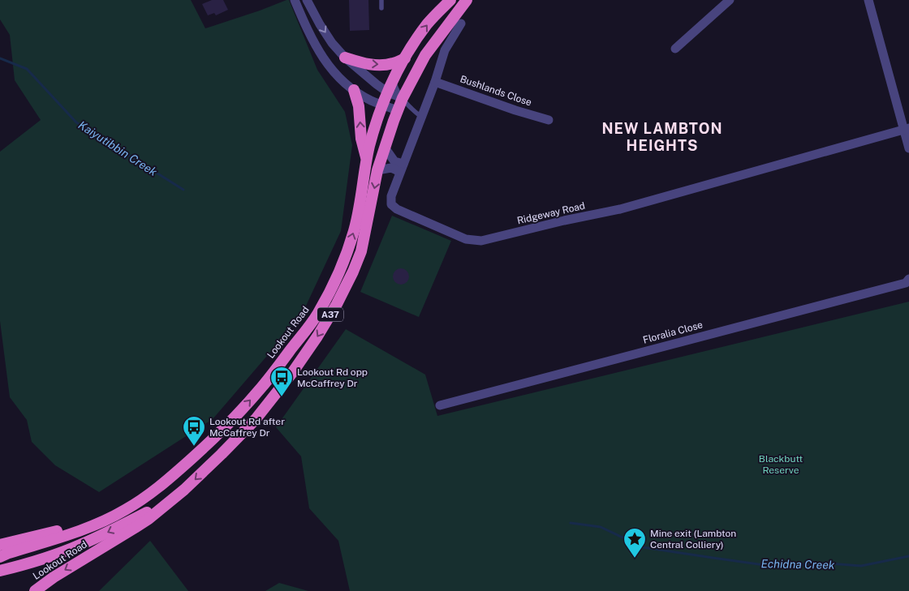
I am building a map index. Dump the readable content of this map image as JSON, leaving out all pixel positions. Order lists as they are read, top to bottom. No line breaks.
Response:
{"streets":{"highway":["A37","Lookout Road"],"street":["Bushlands Close","Ridgeway Road","Floralia Close"]},"crossings":[["Bushlands Close","Ridgeway Road"]],"districts":["NEW LAMBTON HEIGHTS"],"water":["Kaiyutibbin Creek","Echidna Creek"],"parks":["Blackbutt Reserve"],"places":{"bus stop":["Lookout Rd opp McCaffrey Dr","Lookout Rd after McCaffrey Dr"],"place":["Mine exit (Lambton Central Colliery)"]}}
